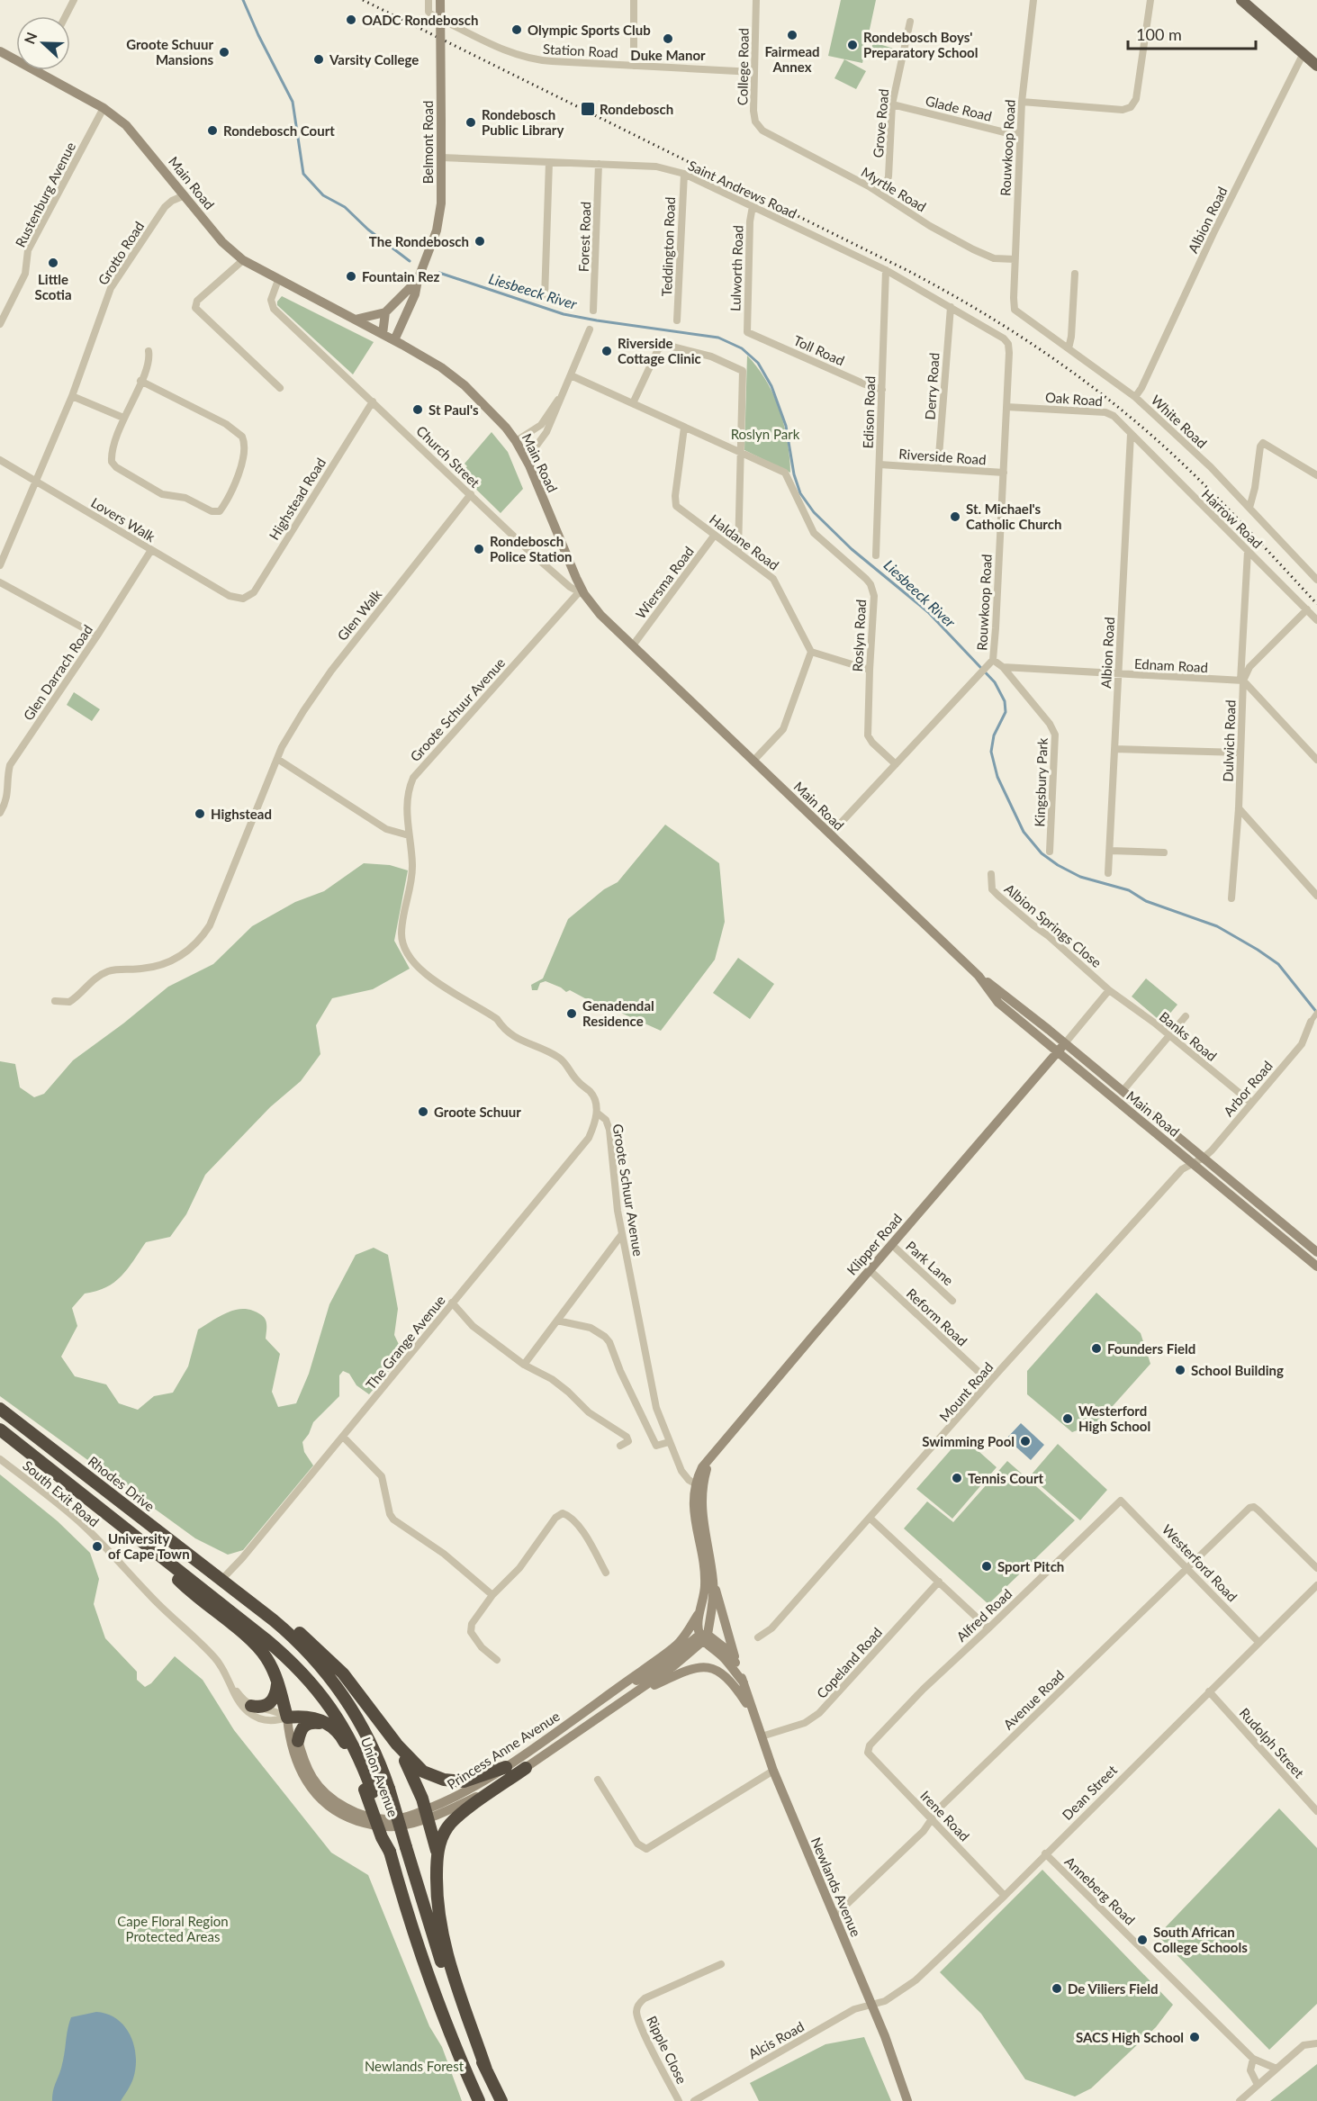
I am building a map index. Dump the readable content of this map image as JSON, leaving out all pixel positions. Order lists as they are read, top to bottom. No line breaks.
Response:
{"streets":{"highway":["Rhodes Drive","Union Avenue"],"main road":["Belmont Road","Main Road","Klipper Road","Princess Anne Avenue","Newlands Avenue"],"street":["Station Road","College Road","Glade Road","Grove Road","Rouwkoop Road","Saint Andrews Road","Myrtle Road","Rustenburg Avenue","Albion Road","Forest Road","Teddington Road","Grotto Road","Lulworth Road","Toll Road","Derry Road","Oak Road","Edison Road","White Road","Church Street","Riverside Road","Highstead Road","Harrow Road","Lovers Walk","Haldane Road","Wiersma Road","Glen Walk","Roslyn Road","Ednam Road","Glen Darrach Road","Groote Schuur Avenue","Dulwich Road","Kingsbury Park","Albion Springs Close","Banks Road","Arbor Road","Park Lane","Reform Road","The Grange Avenue","Mount Road","South Exit Road","Westerford Road","Alfred Road","Copeland Road","Avenue Road","Rudolph Street","Dean Street","Irene Road","Anneberg Road","Alcis Road","Ripple Close"]},"crossings":[["Station Road","College Road"],["College Road","Myrtle Road"],["Glade Road","Grove Road"],["Glade Road","Rouwkoop Road"],["Grove Road","Myrtle Road"],["Belmont Road","Main Road"],["Belmont Road","Saint Andrews Road"],["Rouwkoop Road","Main Road"],["Rouwkoop Road","Saint Andrews Road"],["Rouwkoop Road","Myrtle Road"],["Rouwkoop Road","Oak Road"],["Rouwkoop Road","White Road"],["Rouwkoop Road","Riverside Road"],["Rouwkoop Road","Roslyn Road"],["Main Road","Rustenburg Avenue"],["Main Road","Grotto Road"],["Main Road","Church Street"],["Main Road","Wiersma Road"],["Main Road","Groote Schuur Avenue"],["Main Road","Arbor Road"],["Main Road","Klipper Road"],["Main Road","Mount Road"],["Saint Andrews Road","Forest Road"],["Saint Andrews Road","Teddington Road"],["Saint Andrews Road","Lulworth Road"],["Saint Andrews Road","Derry Road"],["Saint Andrews Road","Edison Road"],["Albion Road","Oak Road"],["Albion Road","White Road"],["Albion Road","Harrow Road"],["Albion Road","Ednam Road"],["Grotto Road","Lovers Walk"],["Lulworth Road","Toll Road"],["Toll Road","Edison Road"],["Derry Road","Riverside Road"],["Oak Road","Harrow Road"],["Edison Road","Riverside Road"],["Church Street","Highstead Road"],["Church Street","Glen Walk"],["Church Street","Groote Schuur Avenue"],["Highstead Road","Lovers Walk"],["Harrow Road","Dulwich Road"],["Lovers Walk","Glen Darrach Road"],["Haldane Road","Wiersma Road"],["Haldane Road","Roslyn Road"],["Ednam Road","Dulwich Road"],["Ednam Road","Kingsbury Park"],["Groote Schuur Avenue","Klipper Road"],["Groote Schuur Avenue","The Grange Avenue"],["Albion Springs Close","Banks Road"],["Banks Road","Arbor Road"],["Arbor Road","Mount Road"],["Klipper Road","Park Lane"],["Klipper Road","Reform Road"],["Klipper Road","Princess Anne Avenue"],["Klipper Road","Newlands Avenue"],["Reform Road","Mount Road"],["The Grange Avenue","Rhodes Drive"],["The Grange Avenue","Union Avenue"],["Rhodes Drive","Union Avenue"],["Westerford Road","Alfred Road"],["Westerford Road","Avenue Road"],["Westerford Road","Dean Street"],["Alfred Road","Irene Road"],["Copeland Road","Newlands Avenue"],["Avenue Road","Irene Road"],["Avenue Road","Newlands Avenue"],["Rudolph Street","Dean Street"],["Princess Anne Avenue","Newlands Avenue"],["Dean Street","Irene Road"],["Dean Street","Newlands Avenue"],["Dean Street","Anneberg Road"],["Dean Street","Alcis Road"],["Newlands Avenue","Alcis Road"]],"water":["Liesbeeck River"],"parks":["Roslyn Park","Cape Floral Region Protected Areas","Newlands Forest"],"places":{"other":["OADC Rondebosch","Olympic Sports Club","Fairmead Annex","Duke Manor","Rondebosch Boys' Preparatory School","Groote Schuur Mansions","Varsity College","Rondebosch Public Library","Rondebosch Court","The Rondebosch","Little Scotia","Fountain Rez","Riverside Cottage Clinic","St Paul's","St. Michael's Catholic Church","Rondebosch Police Station","Highstead","Genadendal Residence","Groote Schuur","Founders Field","School Building","Westerford High School","Swimming Pool","Tennis Court","University of Cape Town","Sport Pitch","South African College Schools","De Viliers Field","SACS High School"],"transit":["Rondebosch"]},"scale_bar":"100 m","north":"left"}
